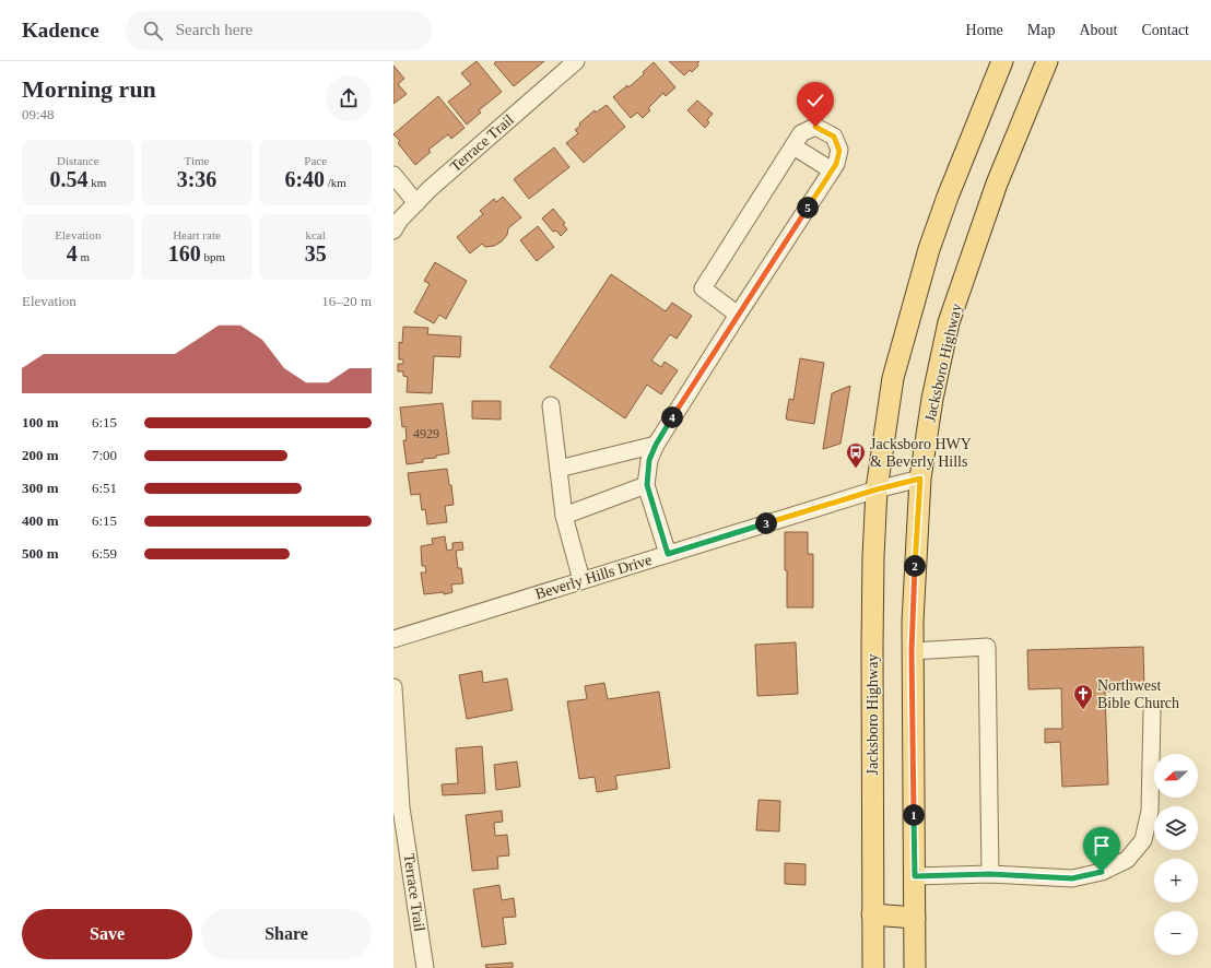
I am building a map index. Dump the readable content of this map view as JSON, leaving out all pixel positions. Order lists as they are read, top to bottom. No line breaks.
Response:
{"streets":{"main road":["Jacksboro Highway"],"street":["Terrace Trail","Beverly Hills Drive"]},"crossings":[["Jacksboro Highway","Beverly Hills Drive"]],"places":{"bus stop":["Jacksboro HWY & Beverly Hills"],"church":["Northwest Bible Church"]},"house_numbers":["4929"],"north":"left","page":{"header":"Kadence","search":"Search here","nav":["Home","Map","About","Contact"],"heading":["Morning run","09:48"],"stats":[["Distance","0.54 km"],["Time","3:36"],["Pace","6:40 /km"],["Elevation","4 m"],["Heart rate","160 bpm"],["kcal","35"]],"pins":["5","4","3","2","1"],"chart":["Elevation","16–20 m"],"list":[{"name":"100 m","note":"6:15"},{"name":"200 m","note":"7:00"},{"name":"300 m","note":"6:51"},{"name":"400 m","note":"6:15"},{"name":"500 m","note":"6:59"}],"map_buttons":["+","−"],"buttons":["Save","Share"]}}
